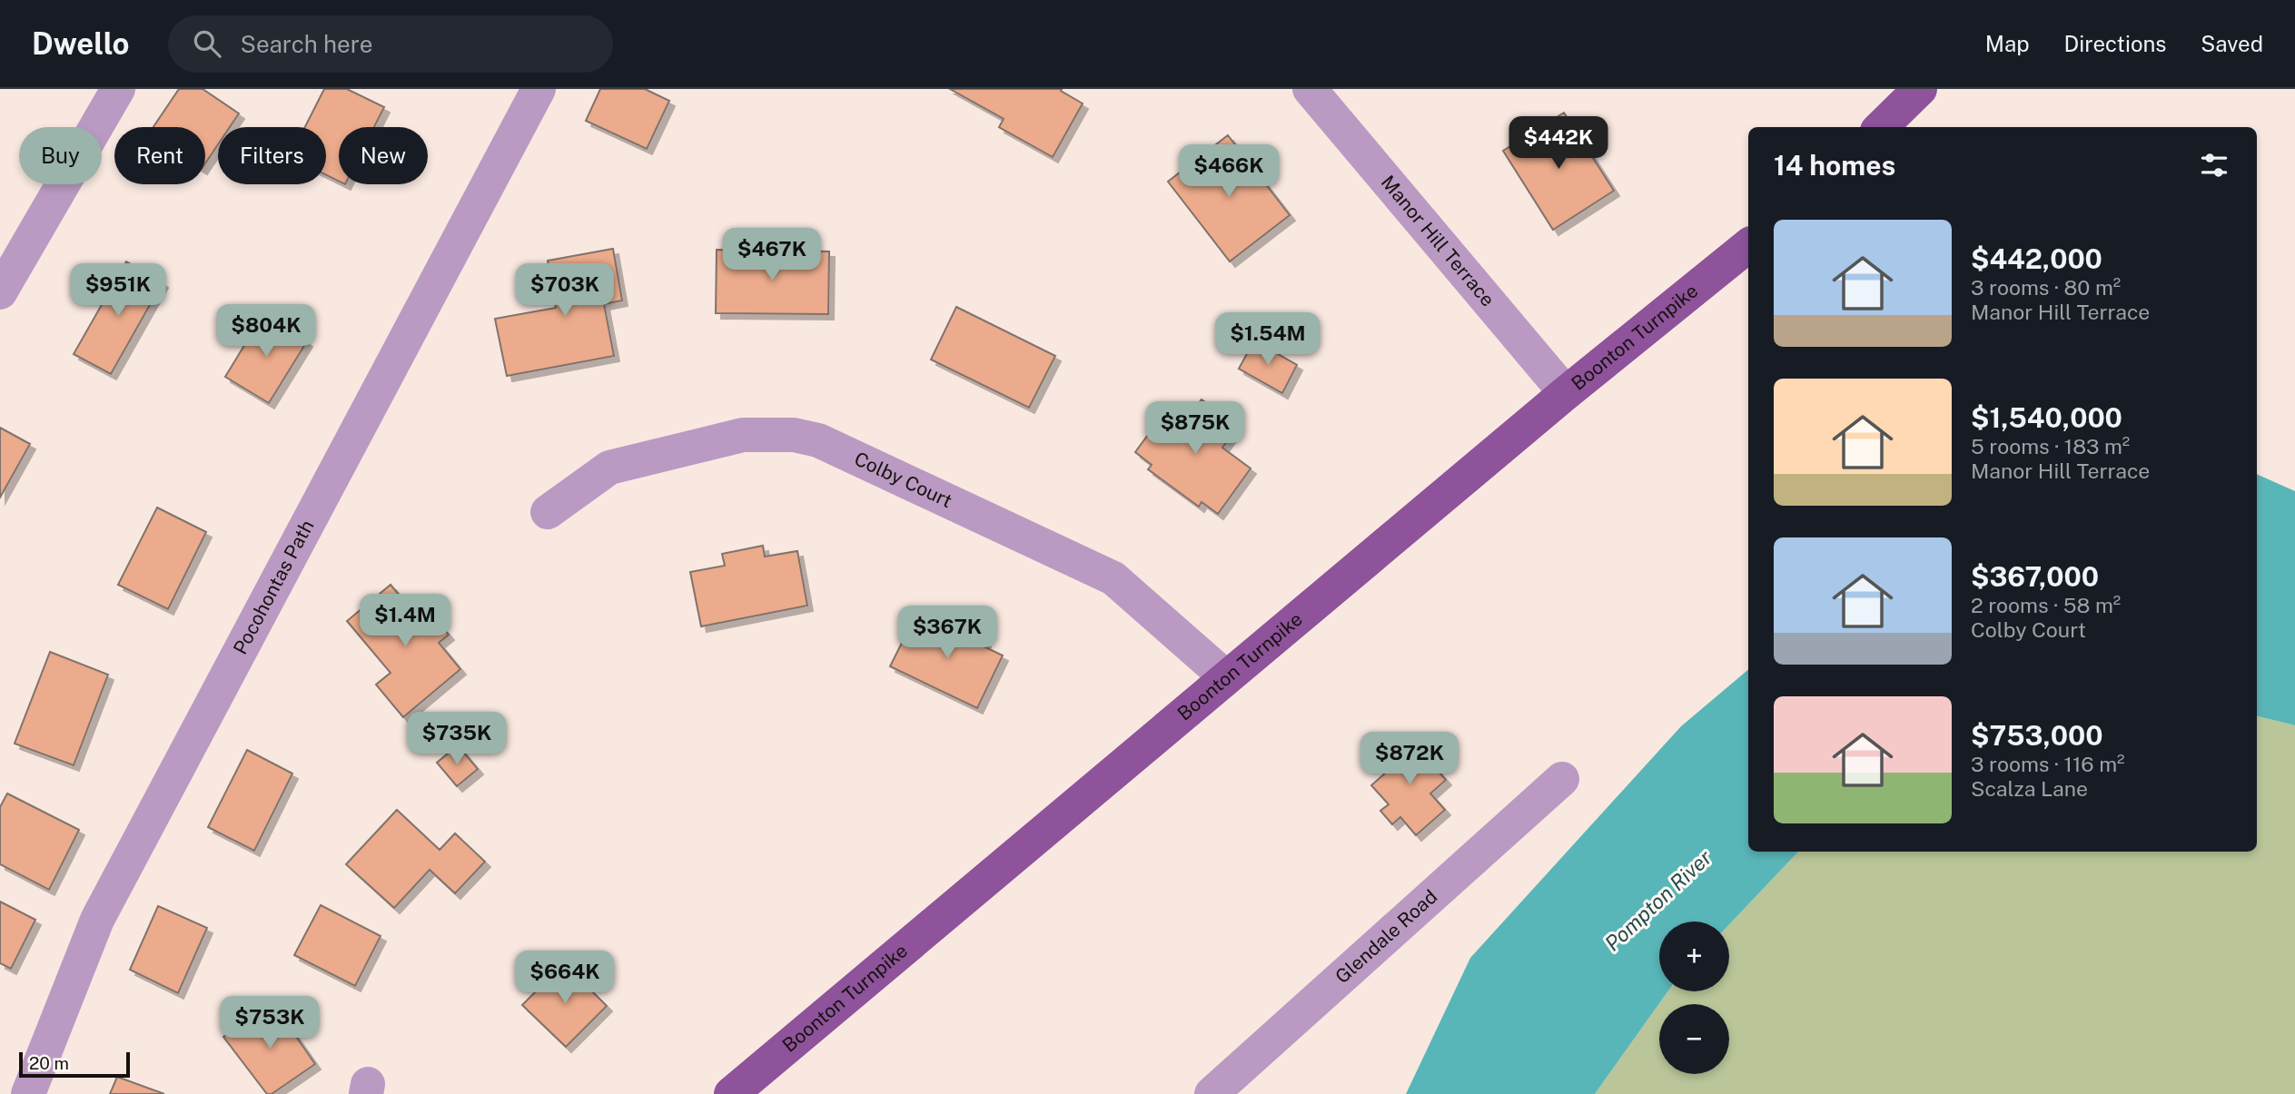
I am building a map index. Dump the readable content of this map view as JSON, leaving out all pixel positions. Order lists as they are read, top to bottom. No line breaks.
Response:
{"streets":{"main road":["Boonton Turnpike"],"street":["Manor Hill Terrace","Colby Court","Pocohontas Path","Glendale Road"]},"crossings":[["Manor Hill Terrace","Boonton Turnpike"],["Boonton Turnpike","Colby Court"]],"water":["Pompton River"],"scale_bar":"20 m","page":{"header":"Dwello","search":"Search here","nav":["Map","Directions","Saved"],"price":["$442K","$466K","$467K","$951K","$703K","$804K","$1.54M","$875K","$1.4M","$367K","$735K","$872K","$664K","$753K"],"chip":["Buy","Rent","Filters","New"],"heading":"14 homes","list":[{"name":"$442,000","note":"3 rooms · 80 m² · Manor Hill Terrace"},{"name":"$1,540,000","note":"5 rooms · 183 m² · Manor Hill Terrace"},{"name":"$367,000","note":"2 rooms · 58 m² · Colby Court"},{"name":"$753,000","note":"3 rooms · 116 m² · Scalza Lane"}],"map_buttons":["+","−"],"scale":"20 m"}}
